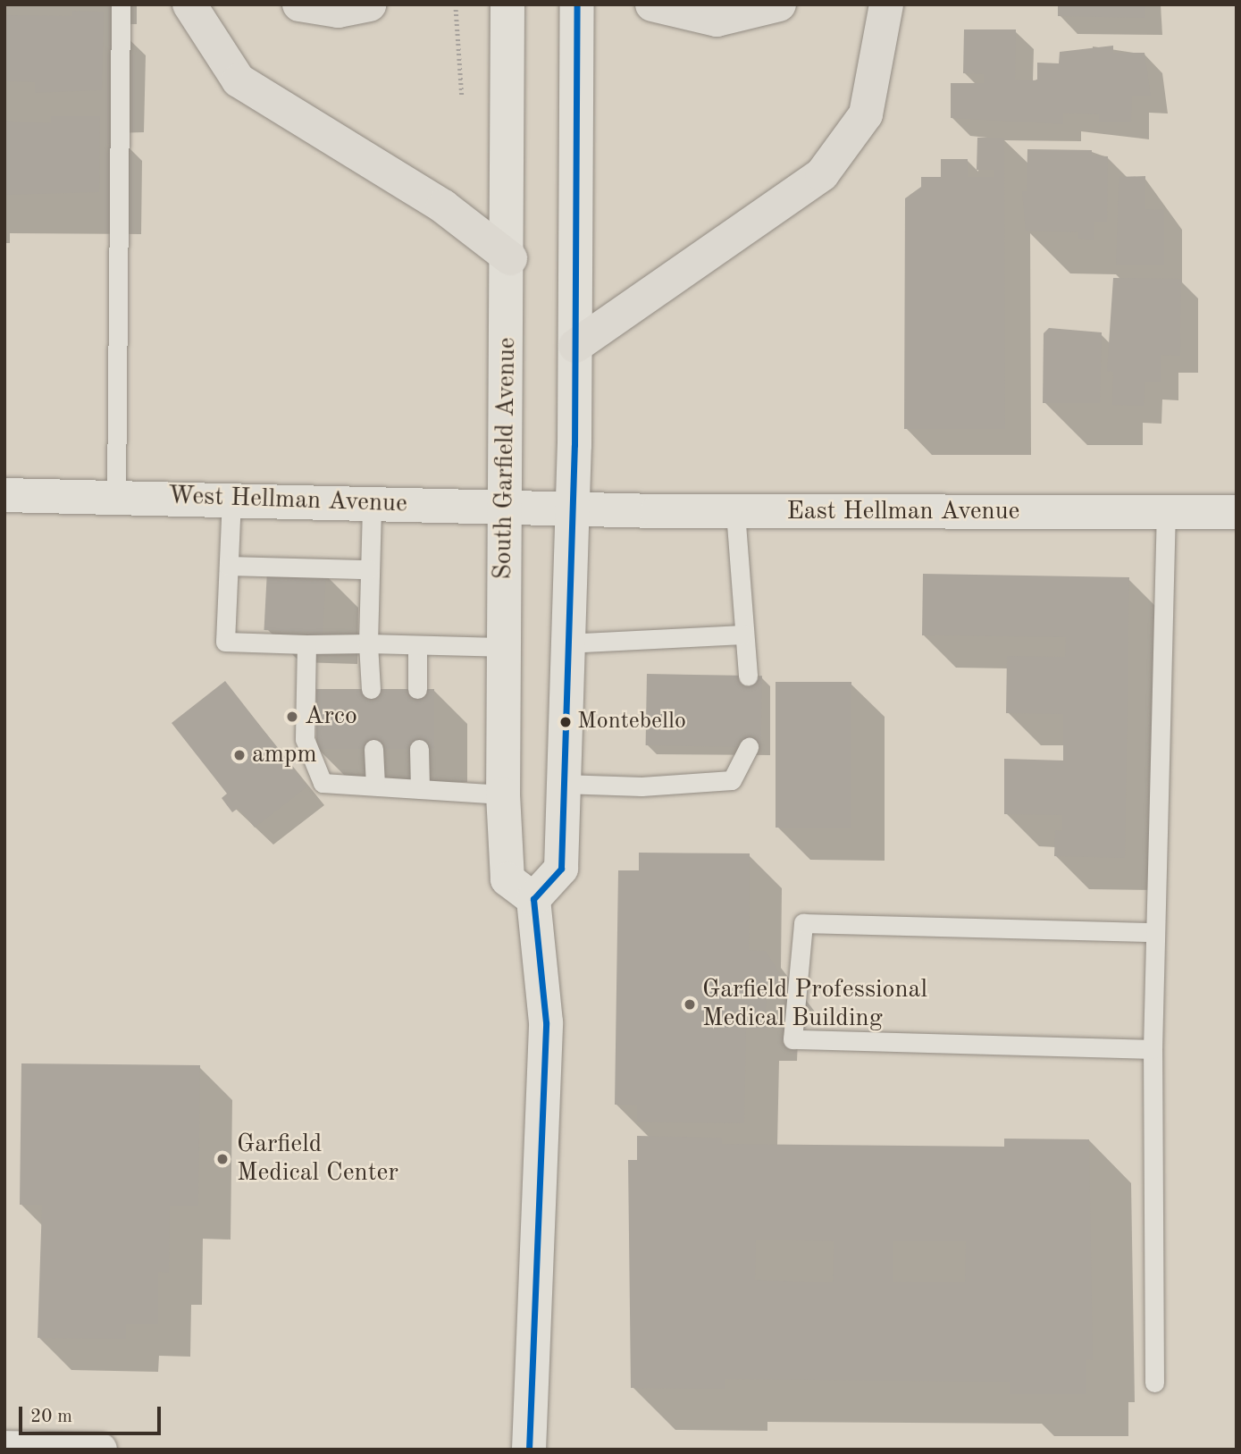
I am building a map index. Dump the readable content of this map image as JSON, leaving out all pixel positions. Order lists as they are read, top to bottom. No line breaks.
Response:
{"streets":{"main road":["South Garfield Avenue","West Hellman Avenue","East Hellman Avenue"]},"crossings":[["South Garfield Avenue","West Hellman Avenue"],["West Hellman Avenue","East Hellman Avenue"]],"places":["Arco","Montebello","ampm","Garfield Professional Medical Building","Garfield Medical Center"],"scale_bar":"20 m"}
